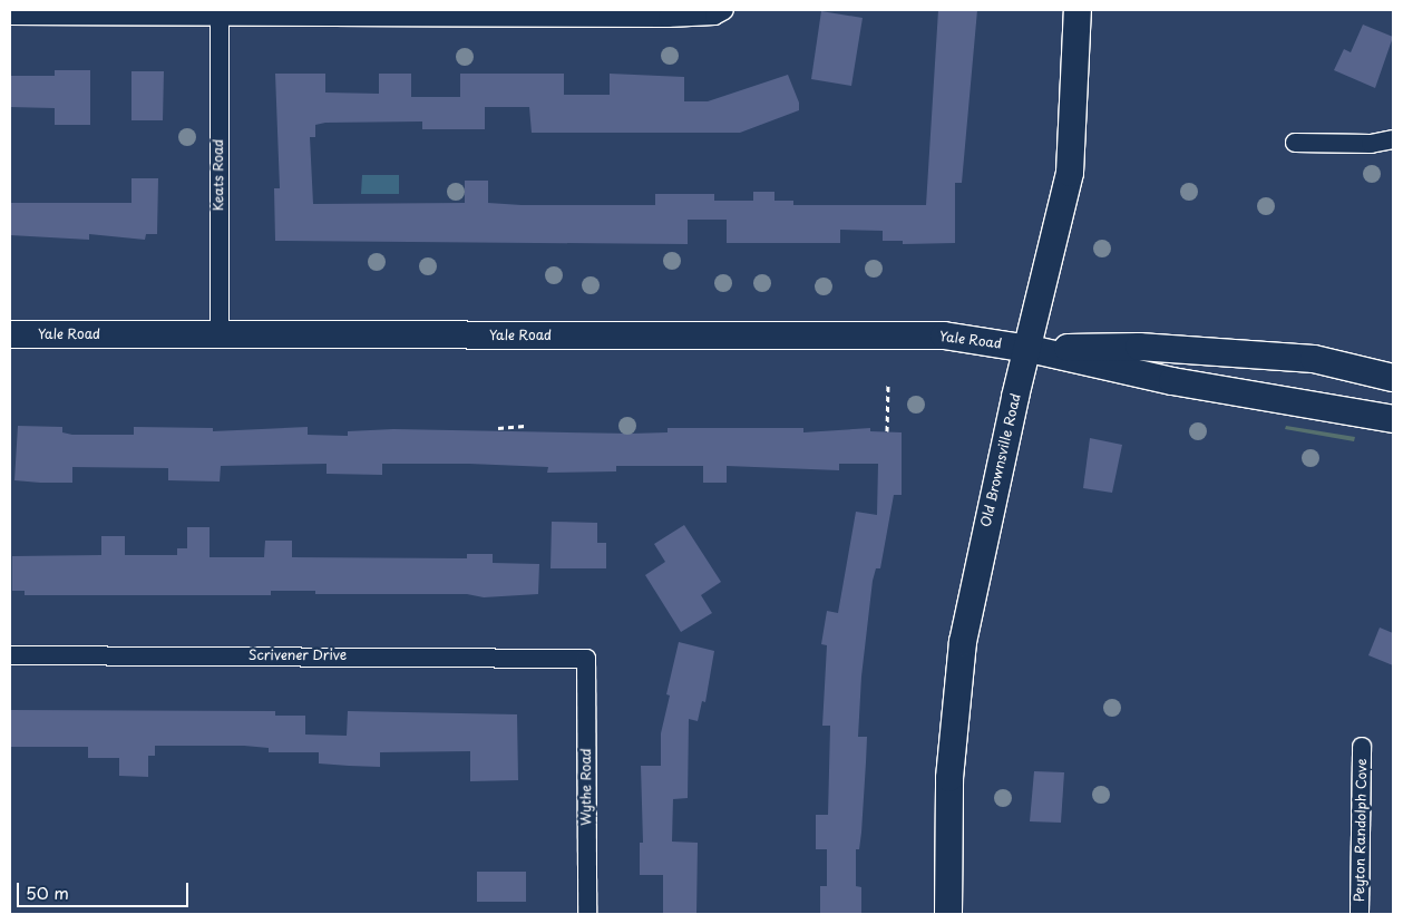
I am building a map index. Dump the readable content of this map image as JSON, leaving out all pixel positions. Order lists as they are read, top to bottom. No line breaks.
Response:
{"streets":{"main road":["Yale Road","Old Brownsville Road"],"street":["Keats Road","Scrivener Drive","Wythe Road","Peyton Randolph Cove"]},"crossings":[["Keats Road","Yale Road"],["Yale Road","Old Brownsville Road"],["Scrivener Drive","Wythe Road"]],"scale_bar":"50 m"}
